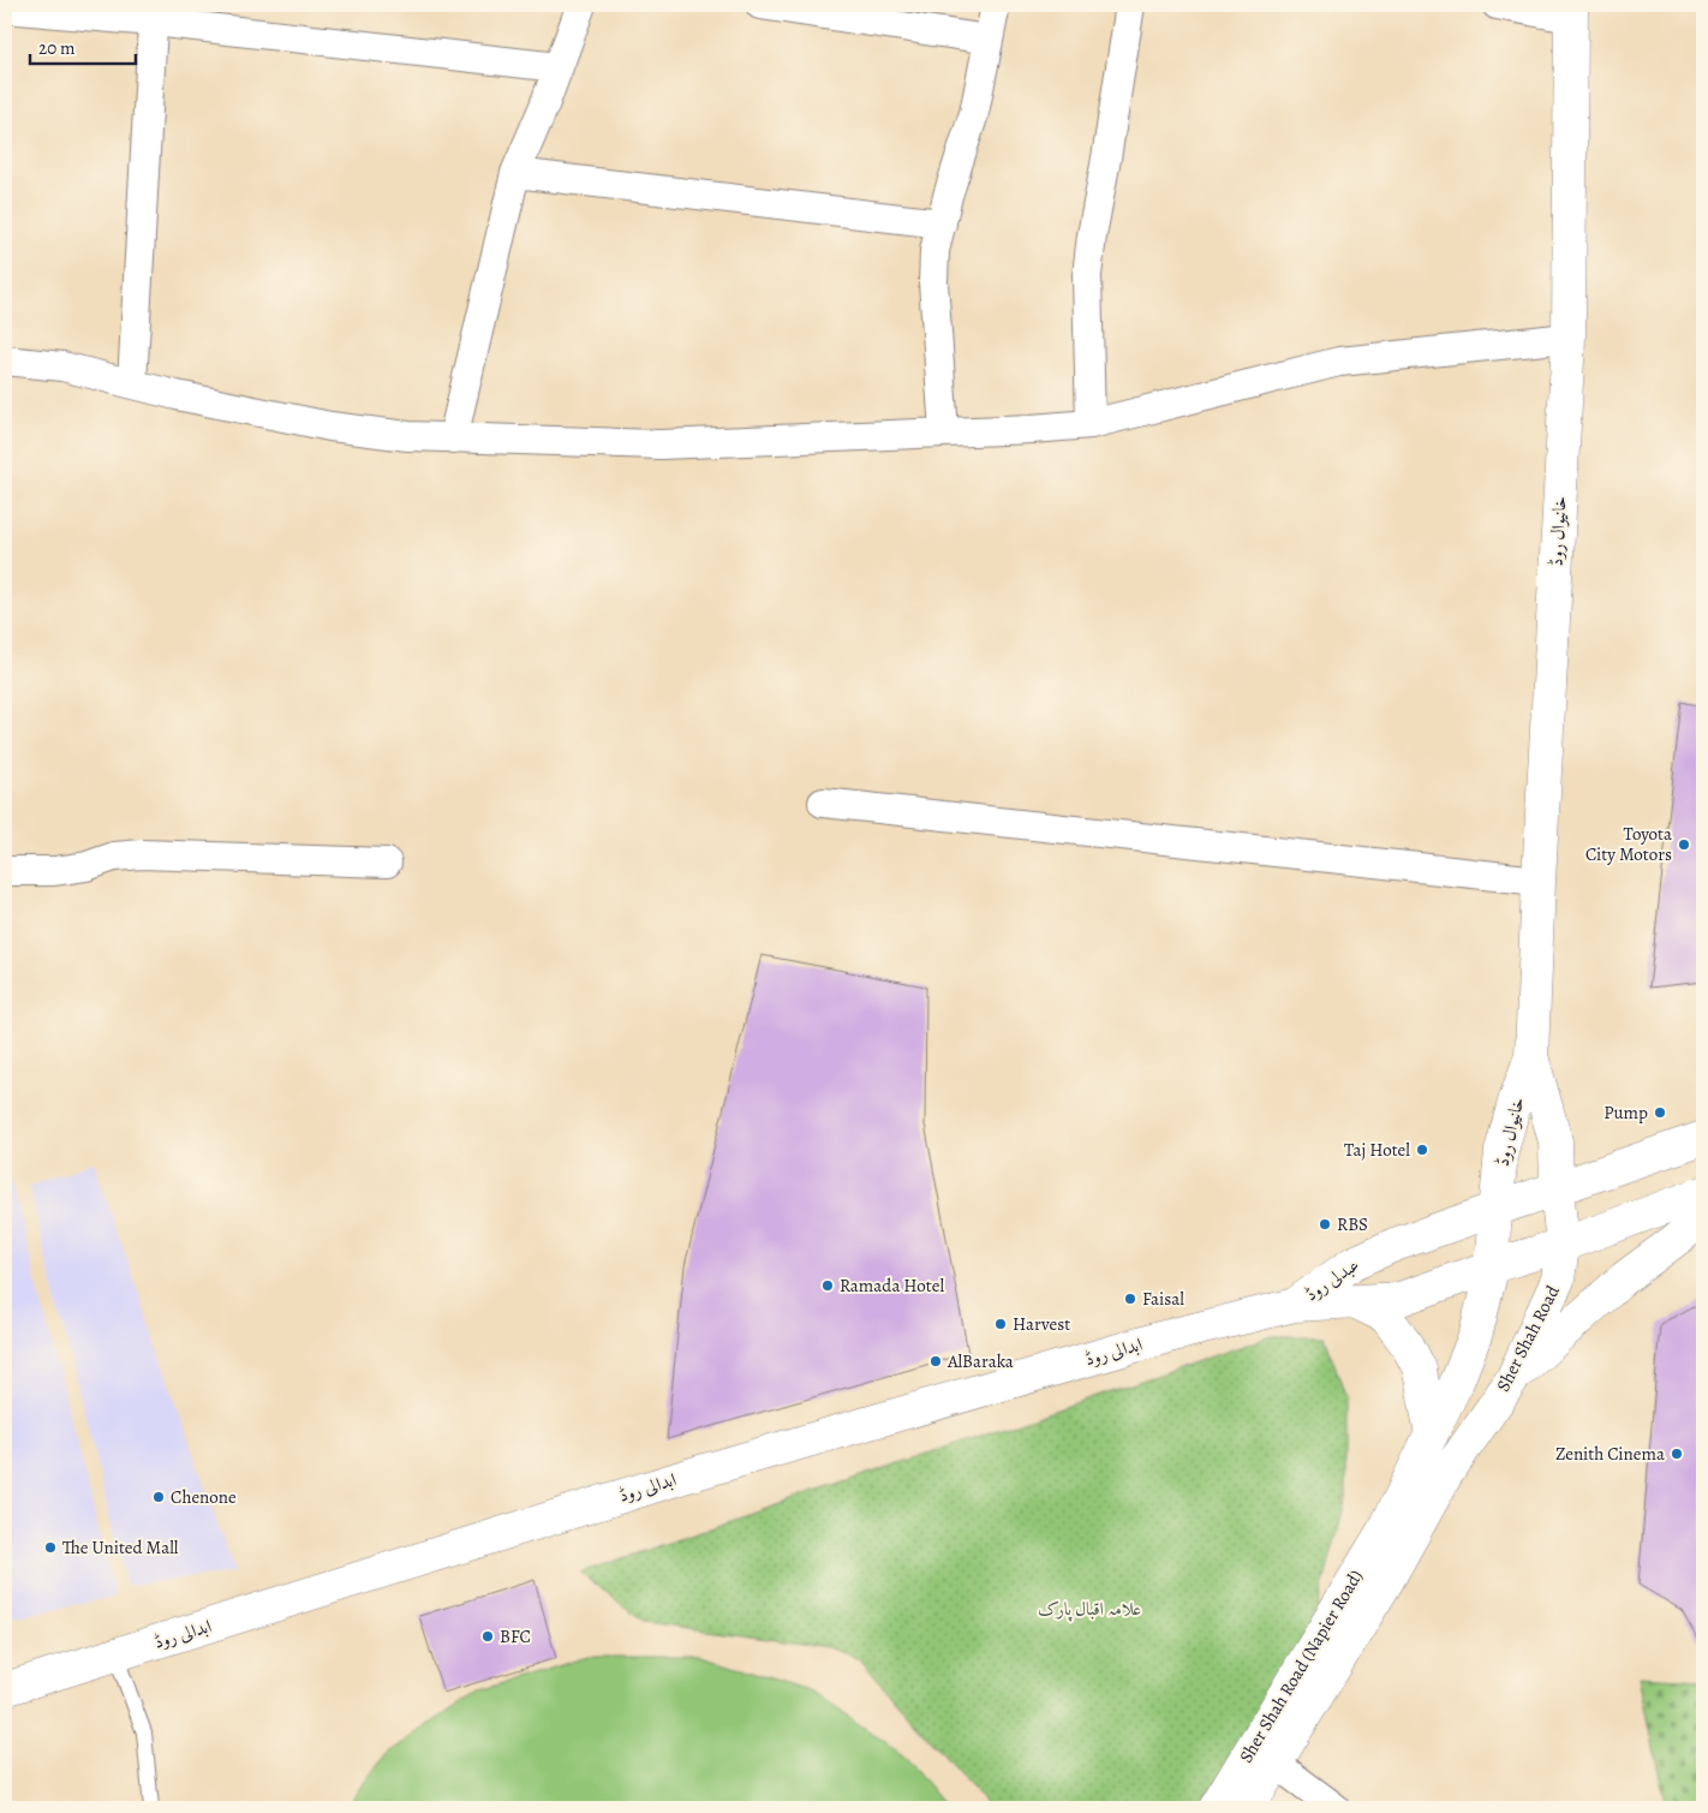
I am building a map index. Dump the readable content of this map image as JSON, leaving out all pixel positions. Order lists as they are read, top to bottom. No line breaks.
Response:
{"streets":{"main road":["خانیوال روڈ","عبدلی روڈ","Sher Shah Road","ابدالی روڈ","Sher Shah Road (Napier Road)"]},"crossings":[["خانیوال روڈ","عبدلی روڈ"],["خانیوال روڈ","Sher Shah Road"],["عبدلی روڈ","Sher Shah Road"],["عبدلی روڈ","ابدالی روڈ"],["Sher Shah Road","Sher Shah Road (Napier Road)"]],"parks":["علامہ اقبال پارک"],"places":["Toyota City Motors","Pump","Taj Hotel","RBS","Ramada Hotel","Faisal","Harvest","AlBaraka","Zenith Cinema","Chenone","The United Mall","BFC"],"scale_bar":"20 m"}
